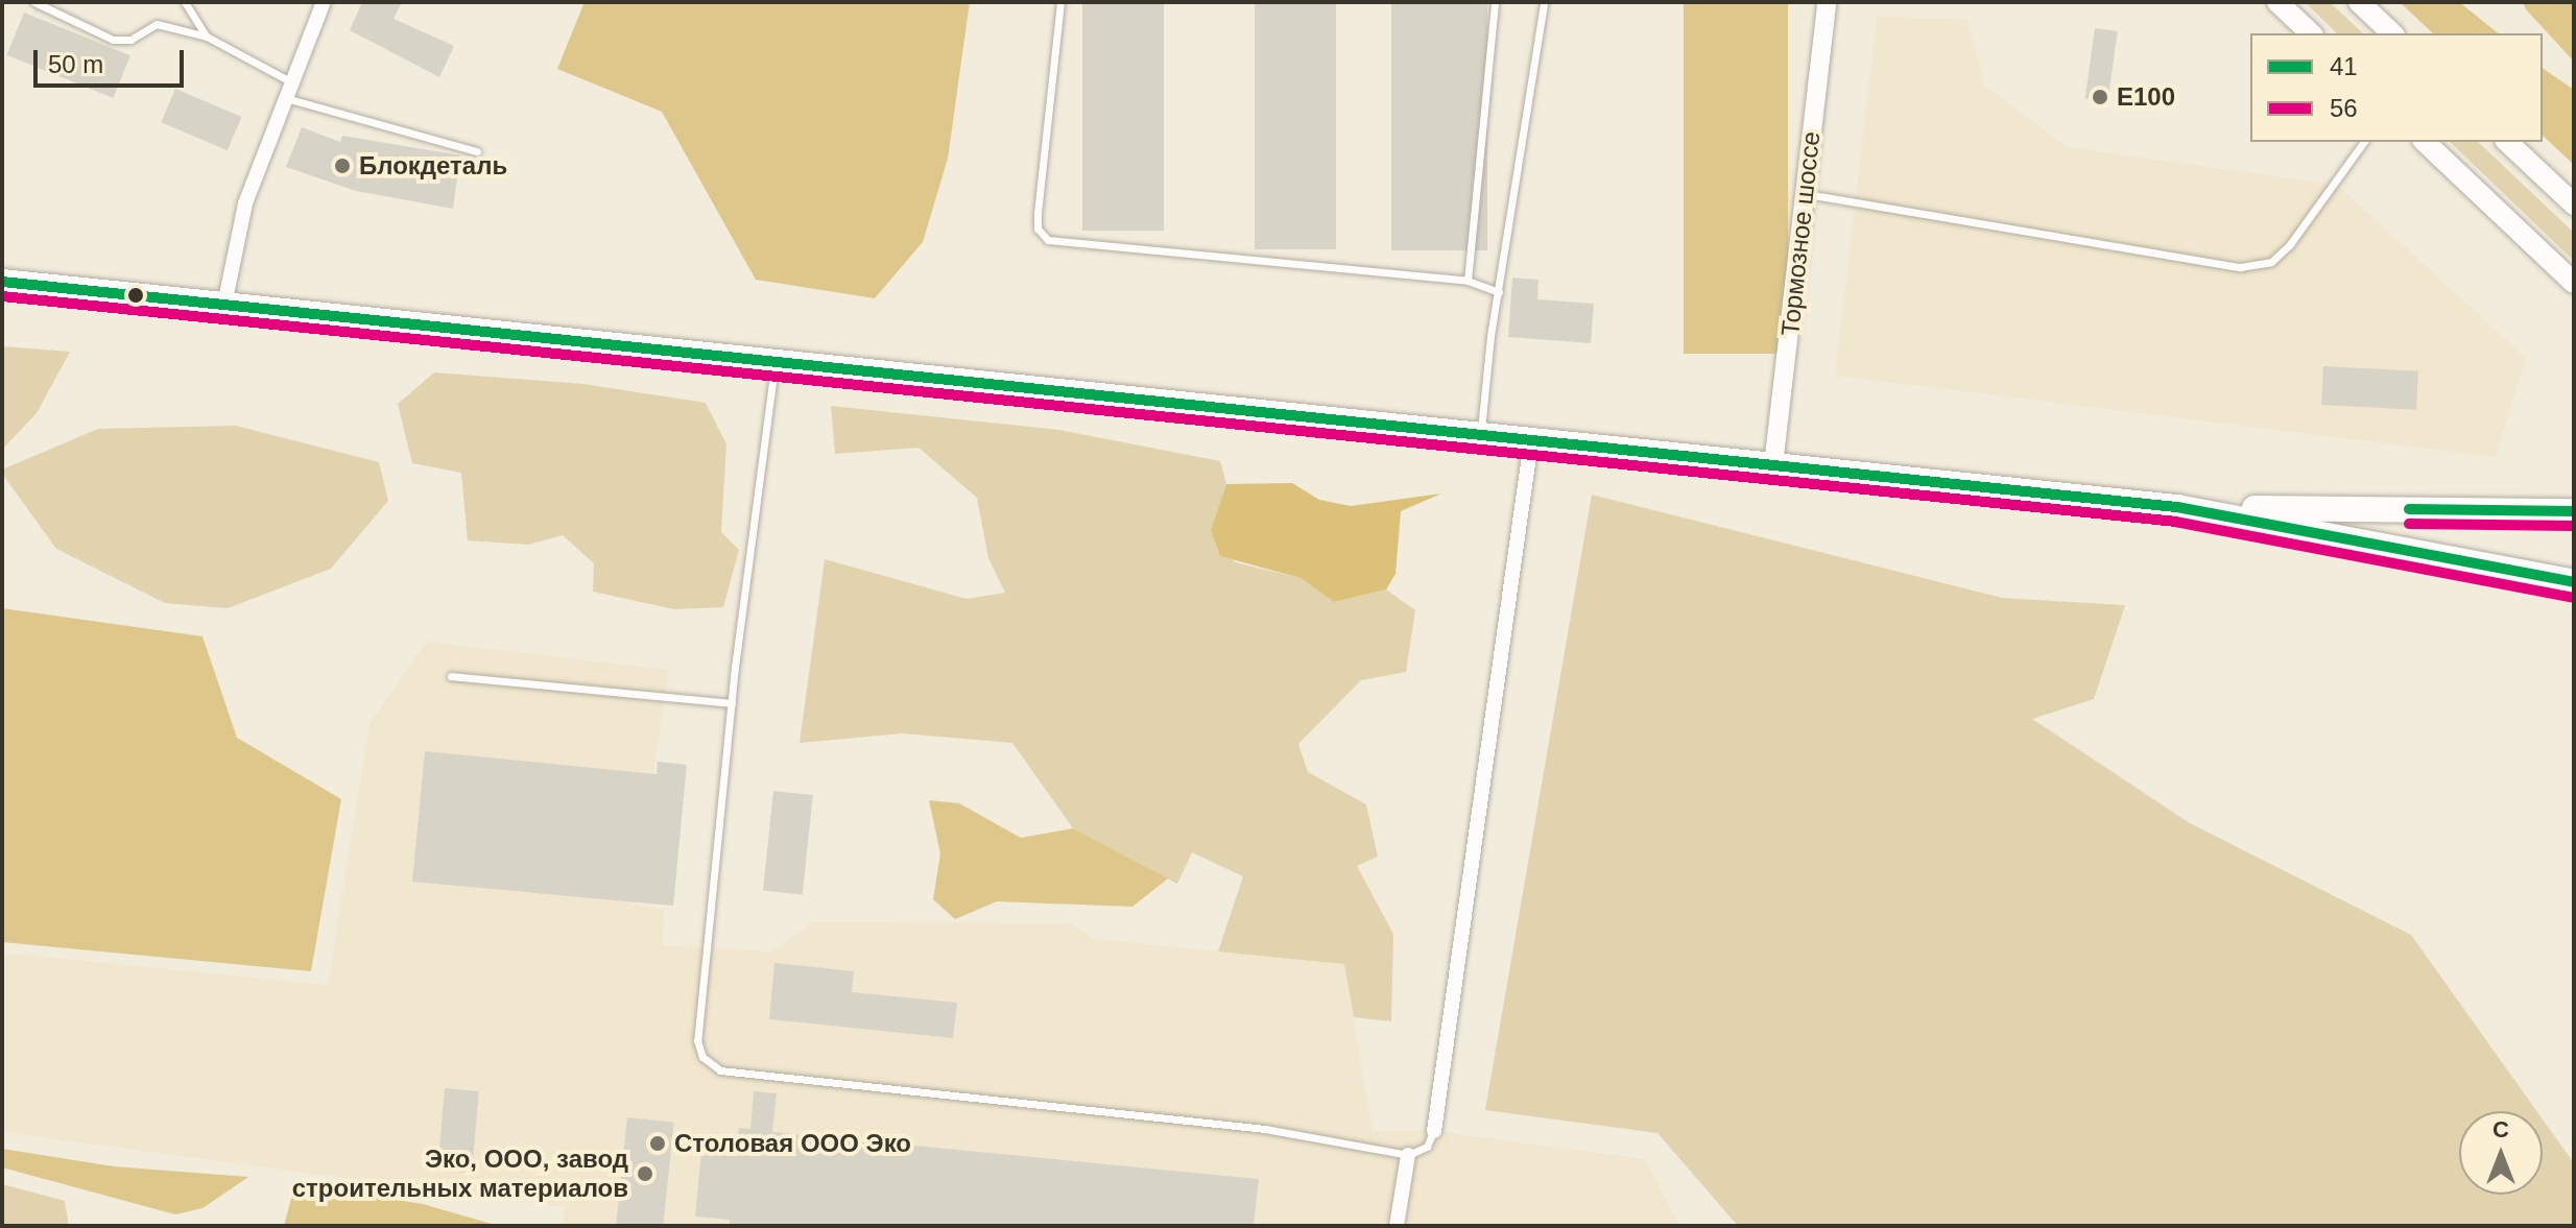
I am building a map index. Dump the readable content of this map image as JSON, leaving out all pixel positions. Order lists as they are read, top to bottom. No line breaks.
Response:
{"streets":{"street":["Тормозное шоссе"]},"places":["E100","Блокдеталь","Столовая ООО Эко","Эко, ООО, завод строительных материалов"],"lines":["transit line 41","transit line 56"],"legend":["41","56"],"scale_bar":"50 m","north":"top"}
